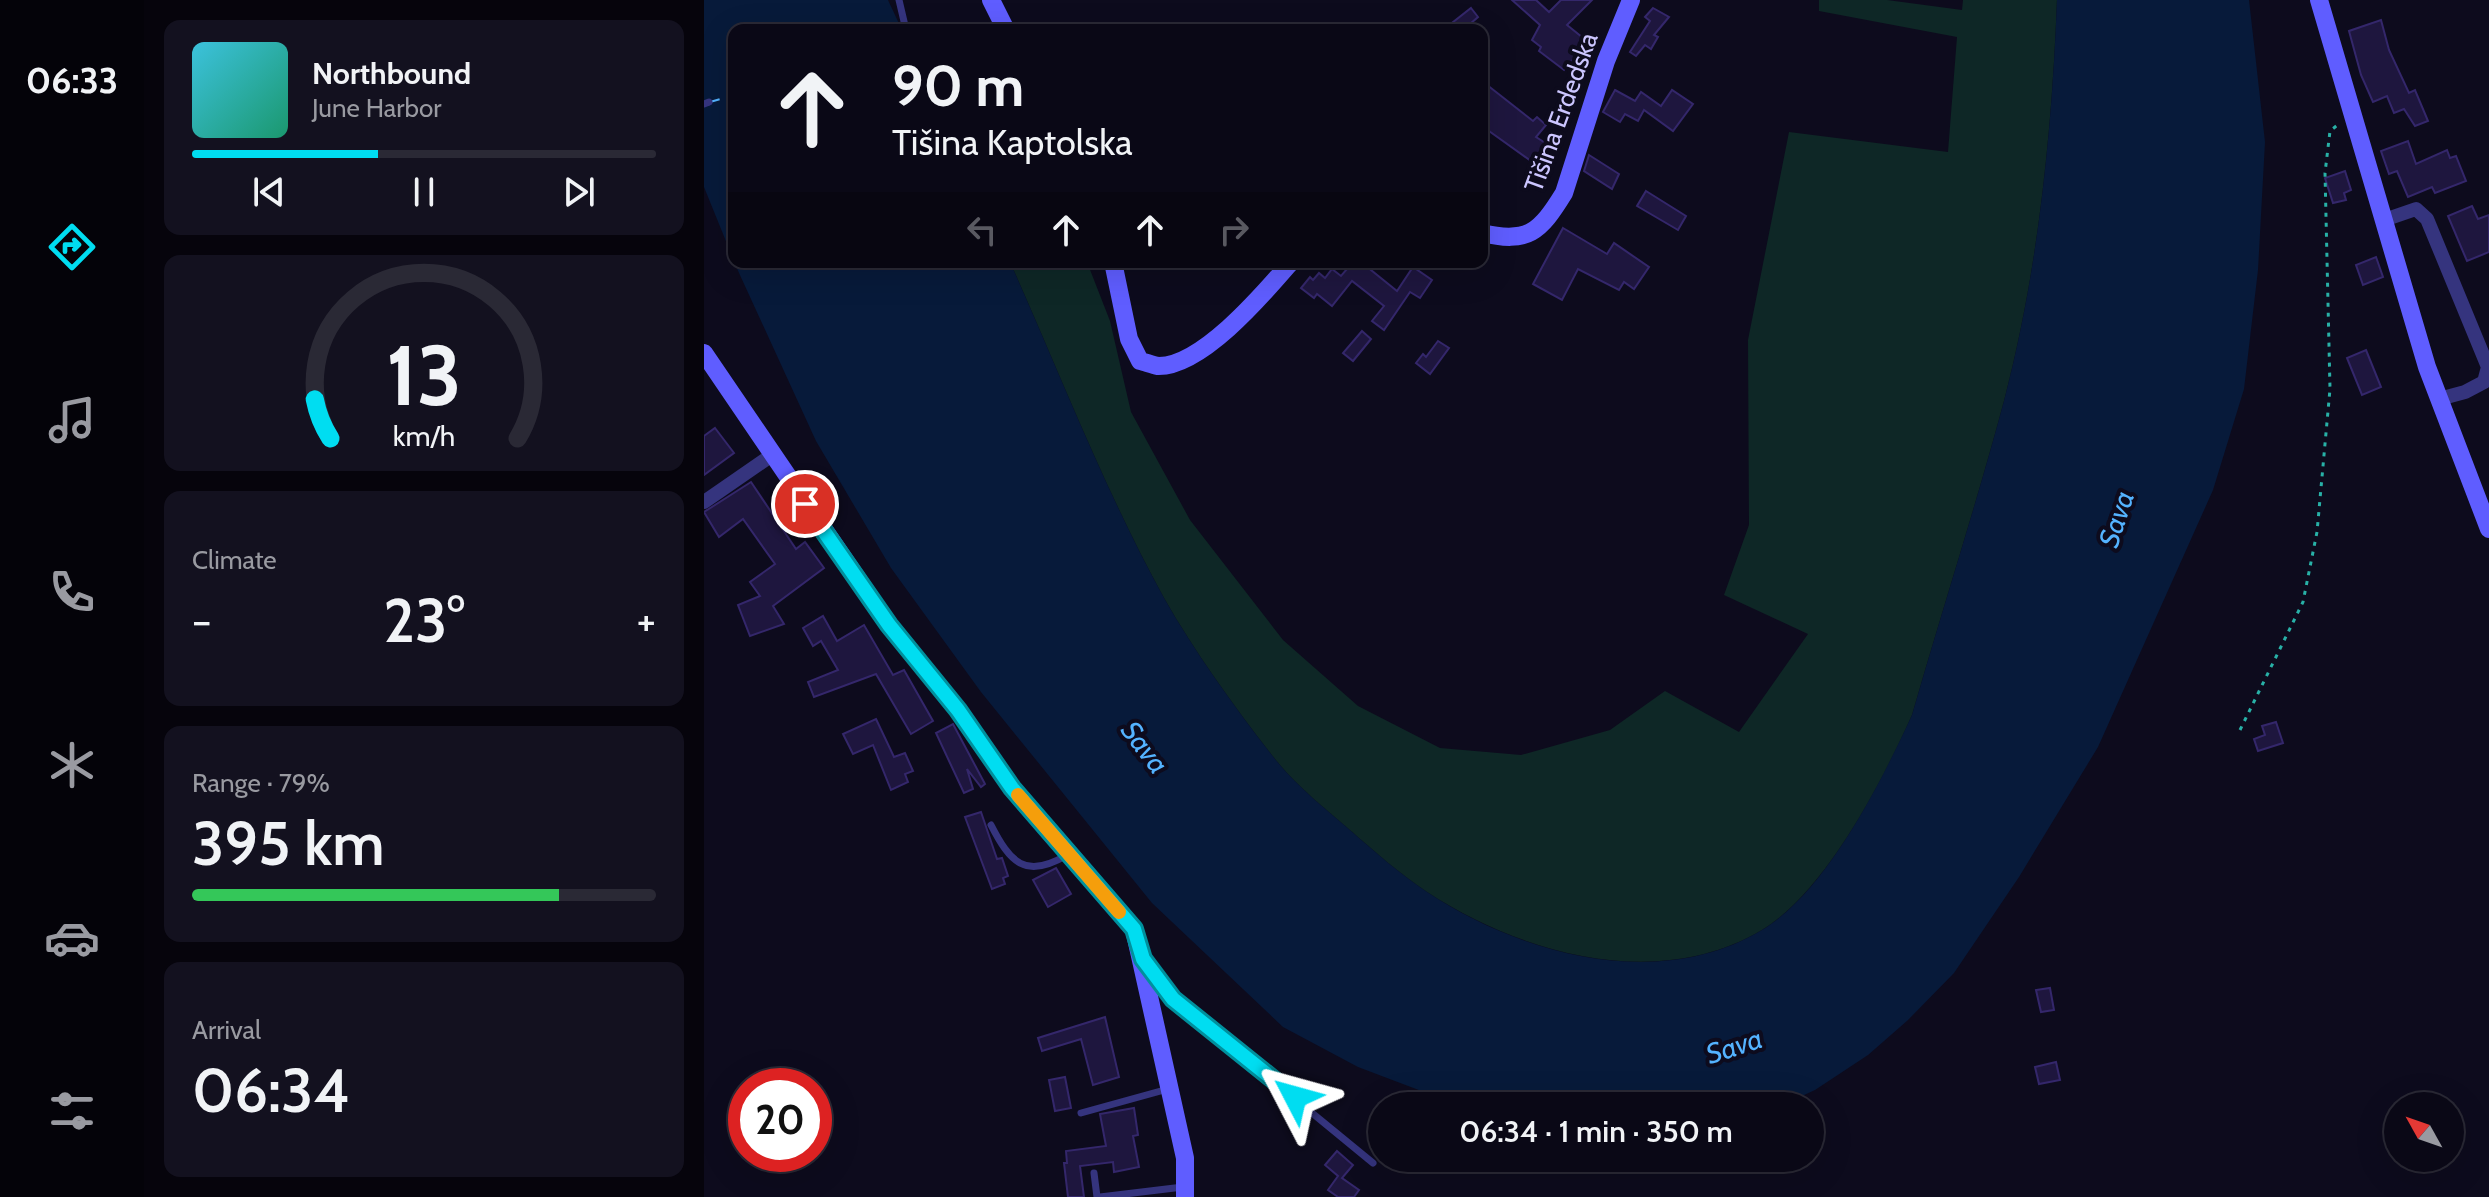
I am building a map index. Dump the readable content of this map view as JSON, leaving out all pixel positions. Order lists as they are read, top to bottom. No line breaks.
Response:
{"streets":{"main road":["Tišina Erdedska"]},"water":["Sava"],"north":"top left","page":{"tabs":"06:33","turn":["90 m","Tišina Kaptolska"],"song":["Northbound","June Harbor"],"tile":["Climate",["Range · 79%","395 km"],["Arrival","06:34"]],"heat":["−","23°","+"],"limit":"20","trip":"06:34 · 1 min · 350 m","gauge":["13","km/h"]}}
